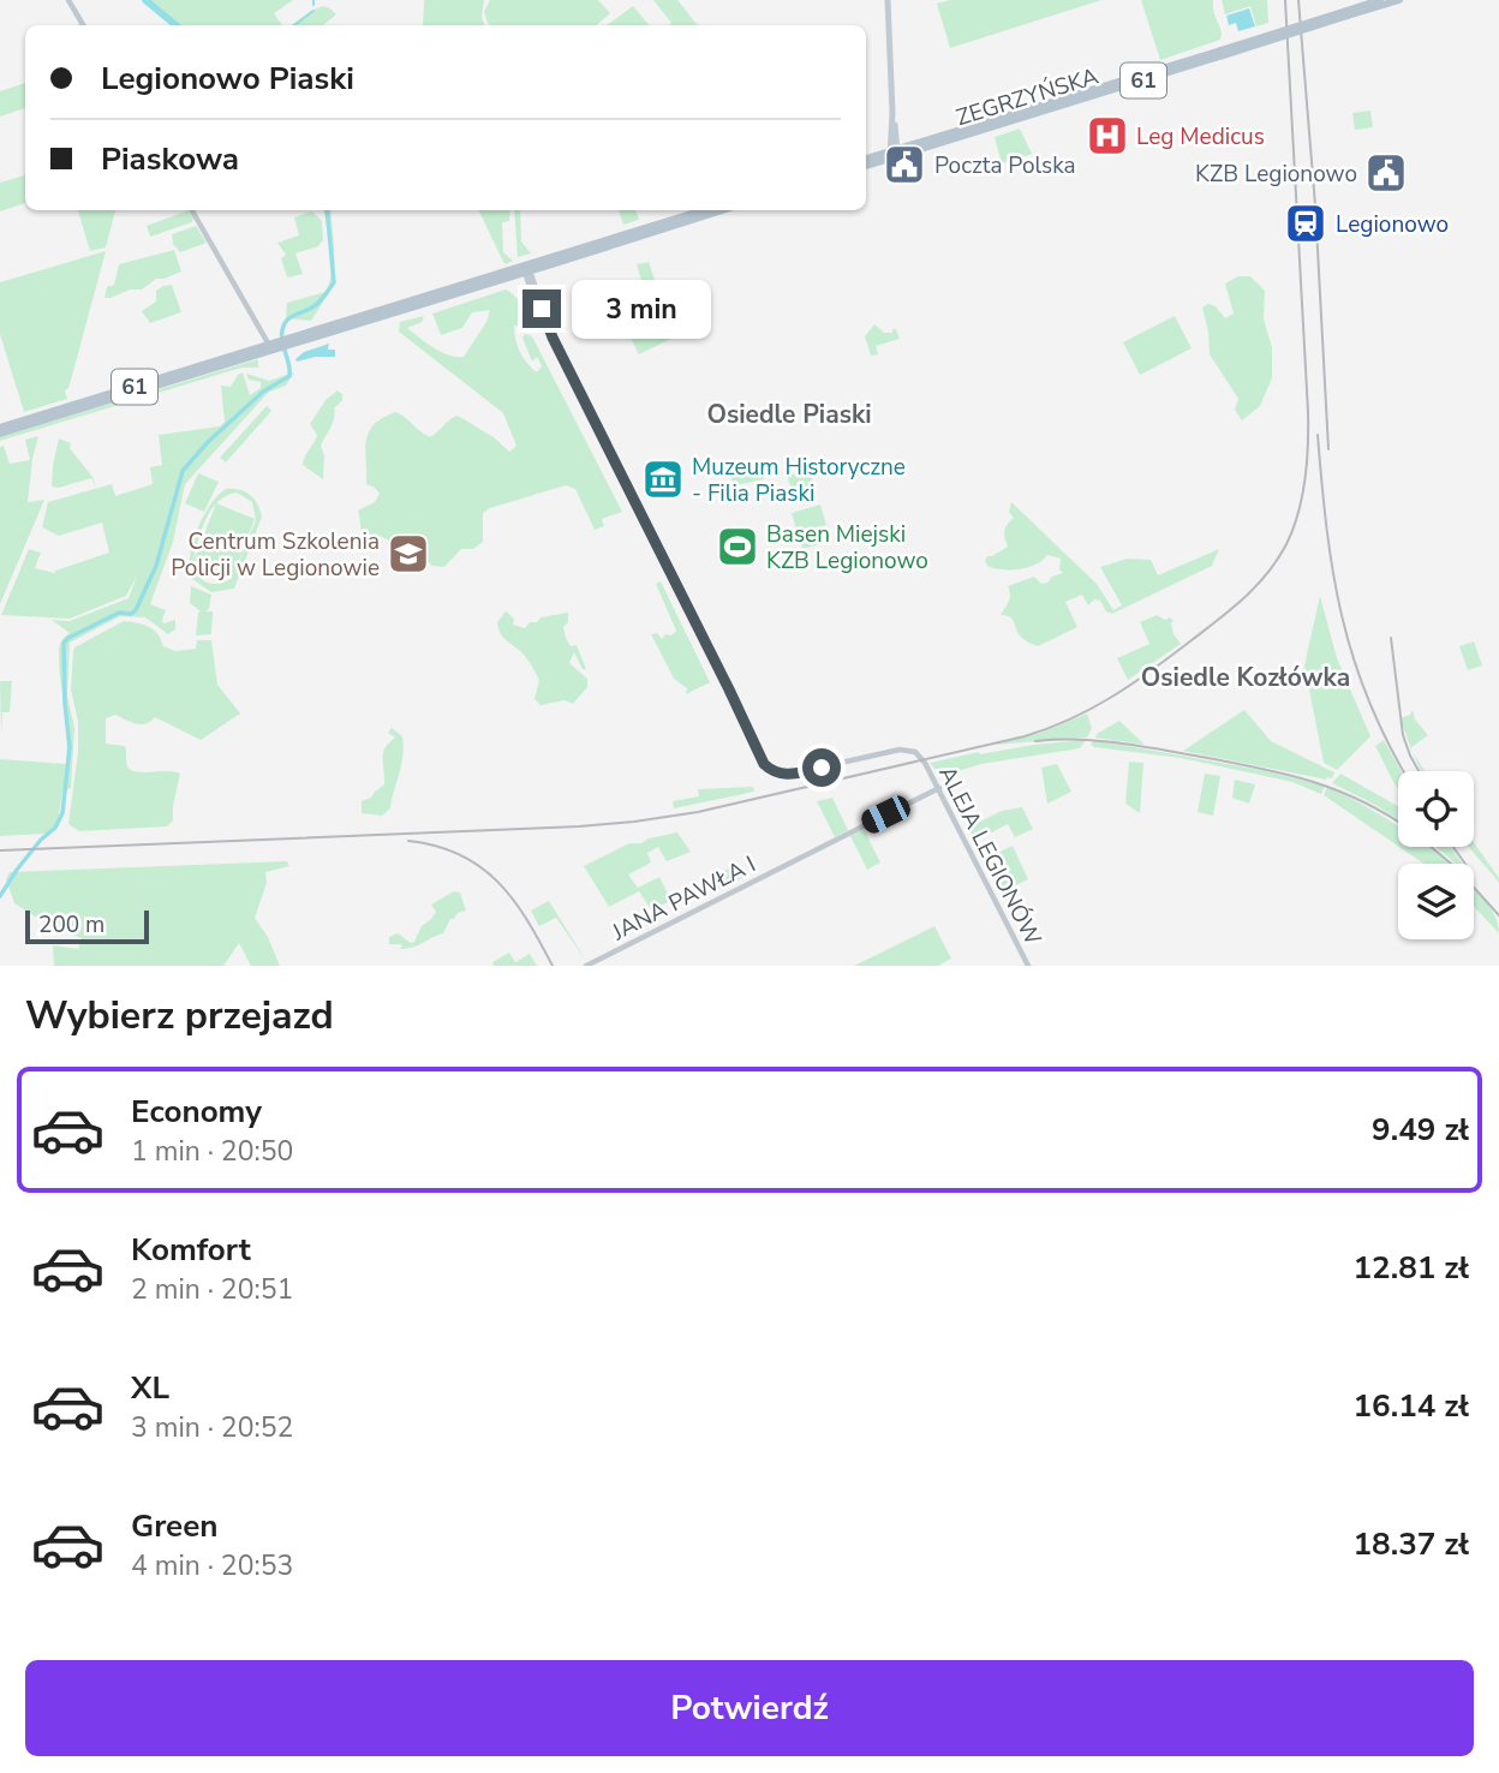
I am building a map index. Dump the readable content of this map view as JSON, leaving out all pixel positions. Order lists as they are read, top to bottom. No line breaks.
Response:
{"streets":{"main road":["61","ZEGRZYŃSKA"],"street":["ALEJA LEGIONÓW","JANA PAWŁA I"]},"crossings":[["61","ZEGRZYŃSKA"],["61","ALEJA LEGIONÓW"],["ALEJA LEGIONÓW","JANA PAWŁA I"]],"districts":["Osiedle Piaski","Osiedle Kozłówka"],"places":{"hospital":["Leg Medicus"],"public building":["Poczta Polska","KZB Legionowo"],"station":["Legionowo"],"museum":["Muzeum Historyczne - Filia Piaski"],"sports":["Basen Miejski KZB Legionowo"],"school or university":["Centrum Szkolenia Policji w Legionowie"]},"scale_bar":"200 m","page":{"banner":["Legionowo Piaski","Piaskowa"],"bubble":"3 min","scale":"200 m","heading":"Wybierz przejazd","list":[{"name":"Economy","note":"1 min · 20:50","value":"9.49 zł"},{"name":"Komfort","note":"2 min · 20:51","value":"12.81 zł"},{"name":"XL","note":"3 min · 20:52","value":"16.14 zł"},{"name":"Green","note":"4 min · 20:53","value":"18.37 zł"}],"buttons":"Potwierdź"}}
